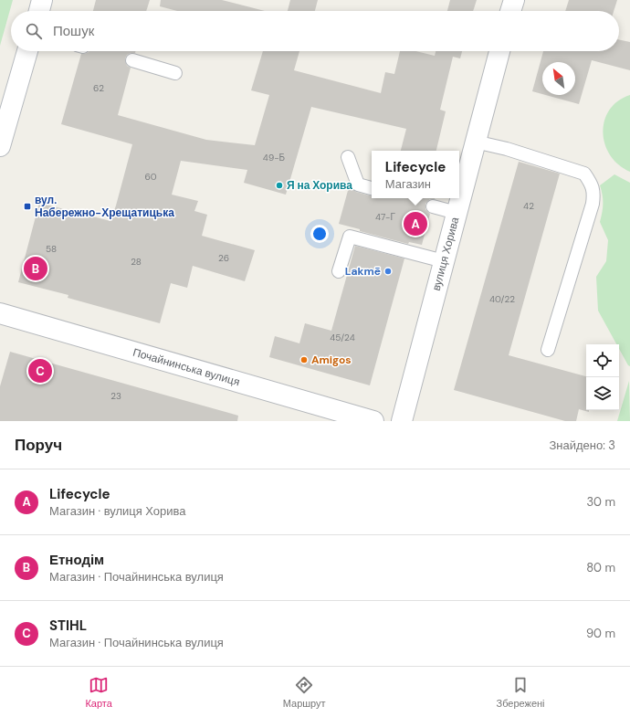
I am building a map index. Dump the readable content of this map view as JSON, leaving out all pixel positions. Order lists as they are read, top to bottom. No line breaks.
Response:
{"streets":{"street":["вулиця Хорива","Почайнинська вулиця"]},"places":{"other":["Я на Хорива","Lakmē","Amigos"],"transit":["вул. Набережно-Хрещатицька"]},"house_numbers":["62","49-Б","60","42","47-Г","58","26","28","40/22","45/24","23"],"north":"top left","page":{"search":"Пошук","popup":["Lifecycle","Магазин"],"pins":["A","B","C"],"heading":["Поруч","Знайдено: 3"],"list":[{"mark":"A","name":"Lifecycle","note":"Магазин · вулиця Хорива","value":"30 m"},{"mark":"B","name":"Етнодім","note":"Магазин · Почайнинська вулиця","value":"80 m"},{"mark":"C","name":"STIHL","note":"Магазин · Почайнинська вулиця","value":"90 m"}],"nav":["Карта","Маршрут","Збережені"]}}
